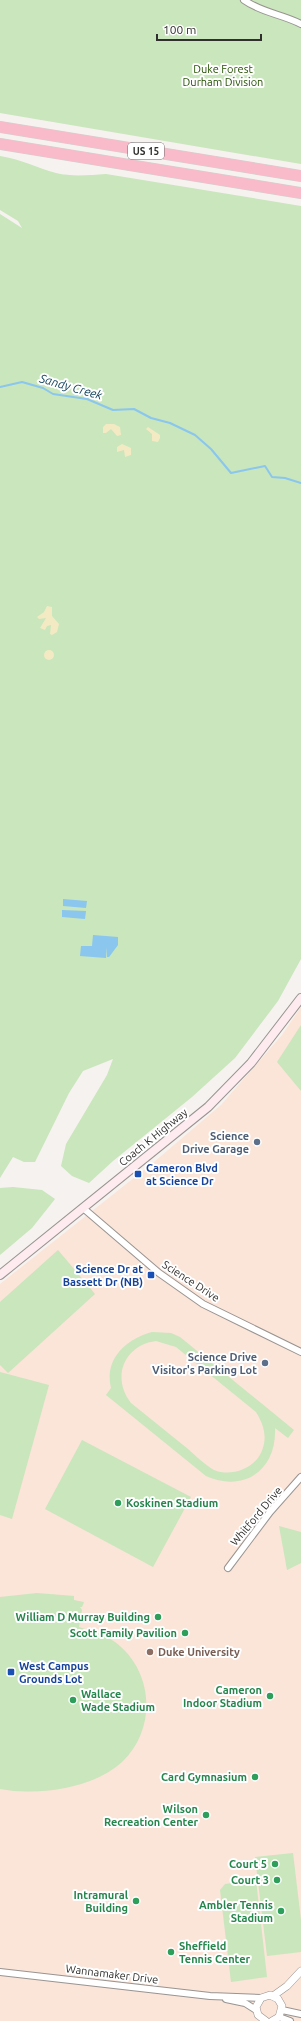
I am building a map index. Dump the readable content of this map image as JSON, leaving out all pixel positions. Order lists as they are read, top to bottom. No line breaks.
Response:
{"streets":{"highway":["US 15"],"main road":["Coach K Highway"],"street":["Science Drive","Whitford Drive","Wannamaker Drive"]},"crossings":[["Coach K Highway","Science Drive"]],"water":["Sandy Creek"],"parks":["Duke Forest Durham Division"],"places":{"other":["Science Drive Garage","Science Drive Visitor's Parking Lot","Koskinen Stadium","William D Murray Building","Scott Family Pavilion","Duke University","Cameron Indoor Stadium","Wallace Wade Stadium","Card Gymnasium","Wilson Recreation Center","Court 5","Court 3","Intramural Building","Ambler Tennis Stadium","Sheffield Tennis Center"],"transit":["Cameron Blvd at Science Dr","Science Dr at Bassett Dr (NB)","West Campus Grounds Lot"]},"scale_bar":"100 m"}
